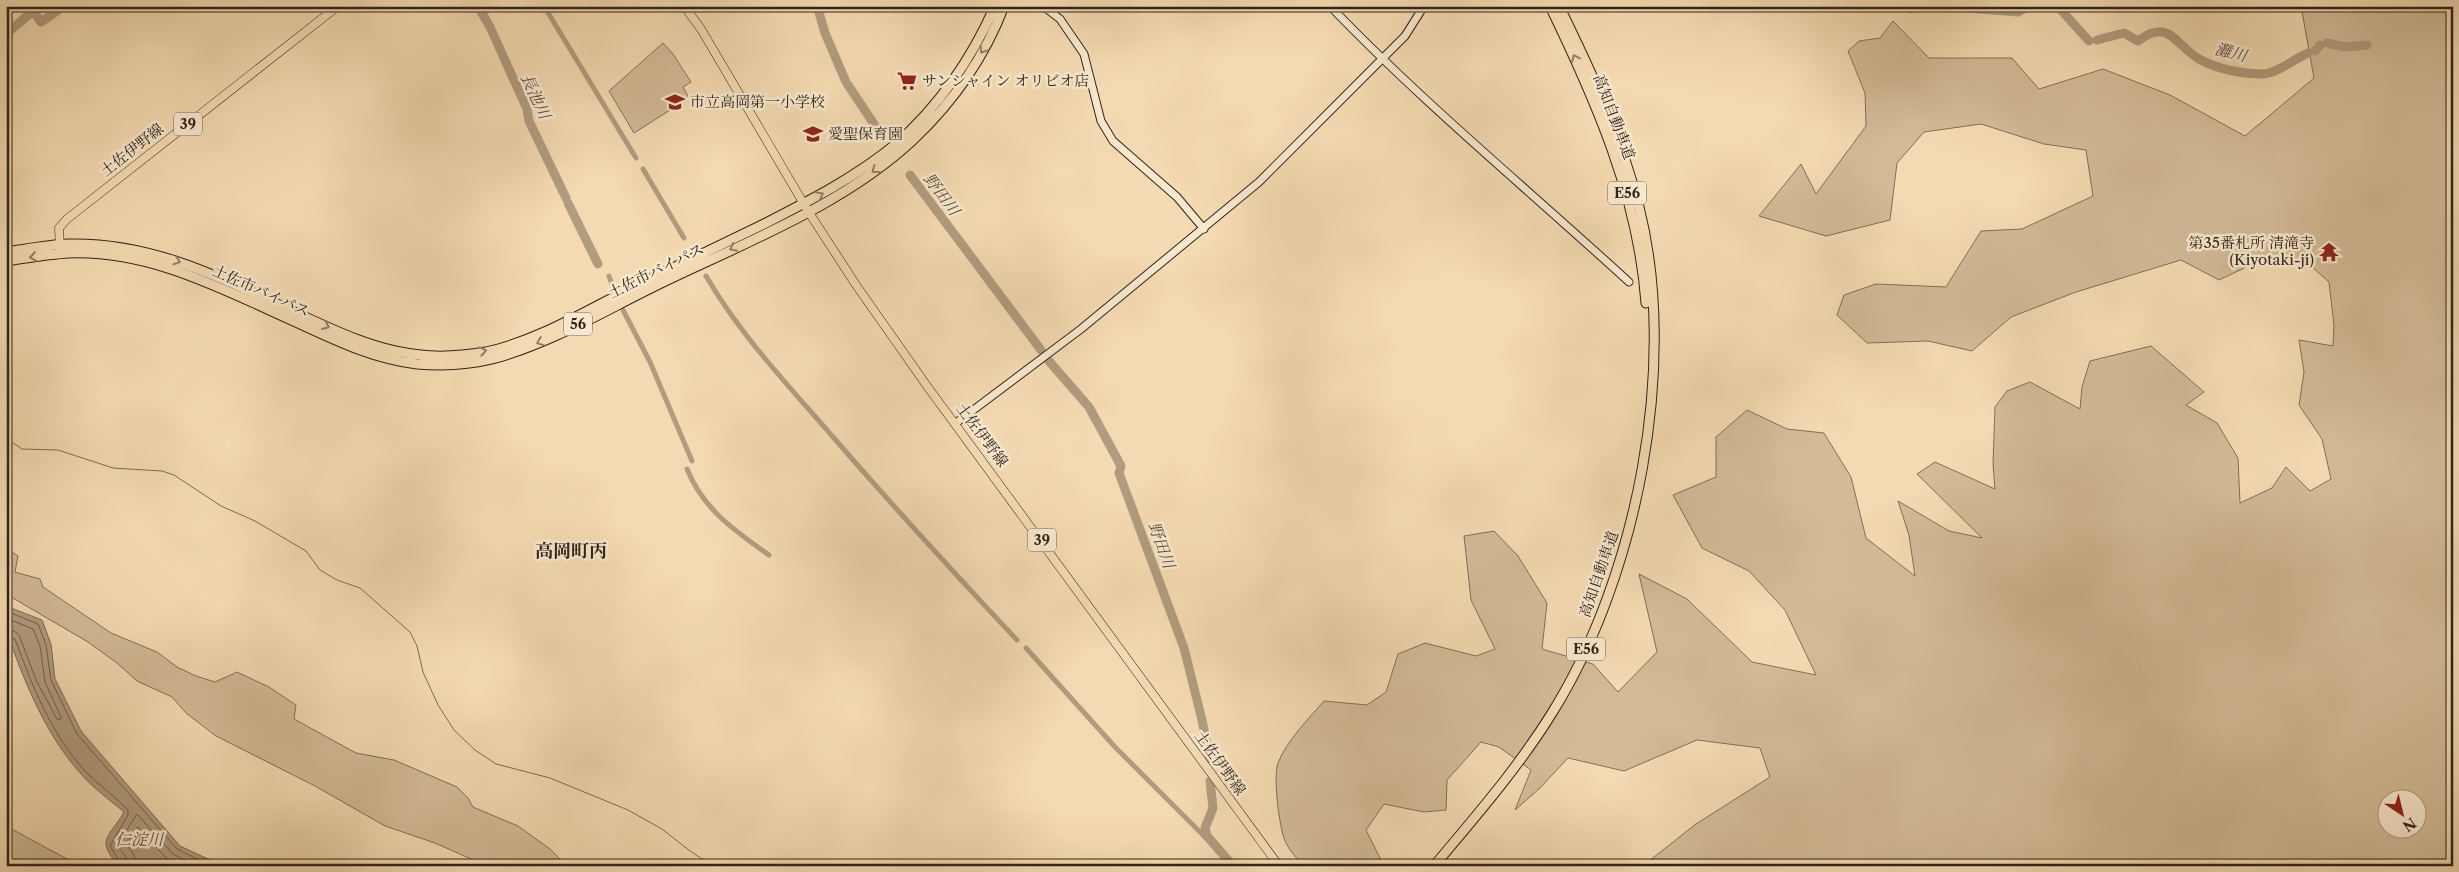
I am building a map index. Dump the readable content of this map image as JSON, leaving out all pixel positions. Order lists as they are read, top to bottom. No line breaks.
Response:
{"streets":{"highway":["高知自動車道","E56","土佐市バイパス","56"],"main road":["39","土佐伊野線"]},"crossings":[["土佐伊野線","土佐市バイパス"]],"districts":["高岡町丙"],"water":["灘川","長池川","野田川","仁淀川"],"places":{"supermarket":["サンシャイン オリビオ店"],"school or university":["市立高岡第一小学校","愛聖保育園"],"temple":["第35番札所 清滝寺 (Kiyotaki-ji)"]},"north":"bottom right"}
